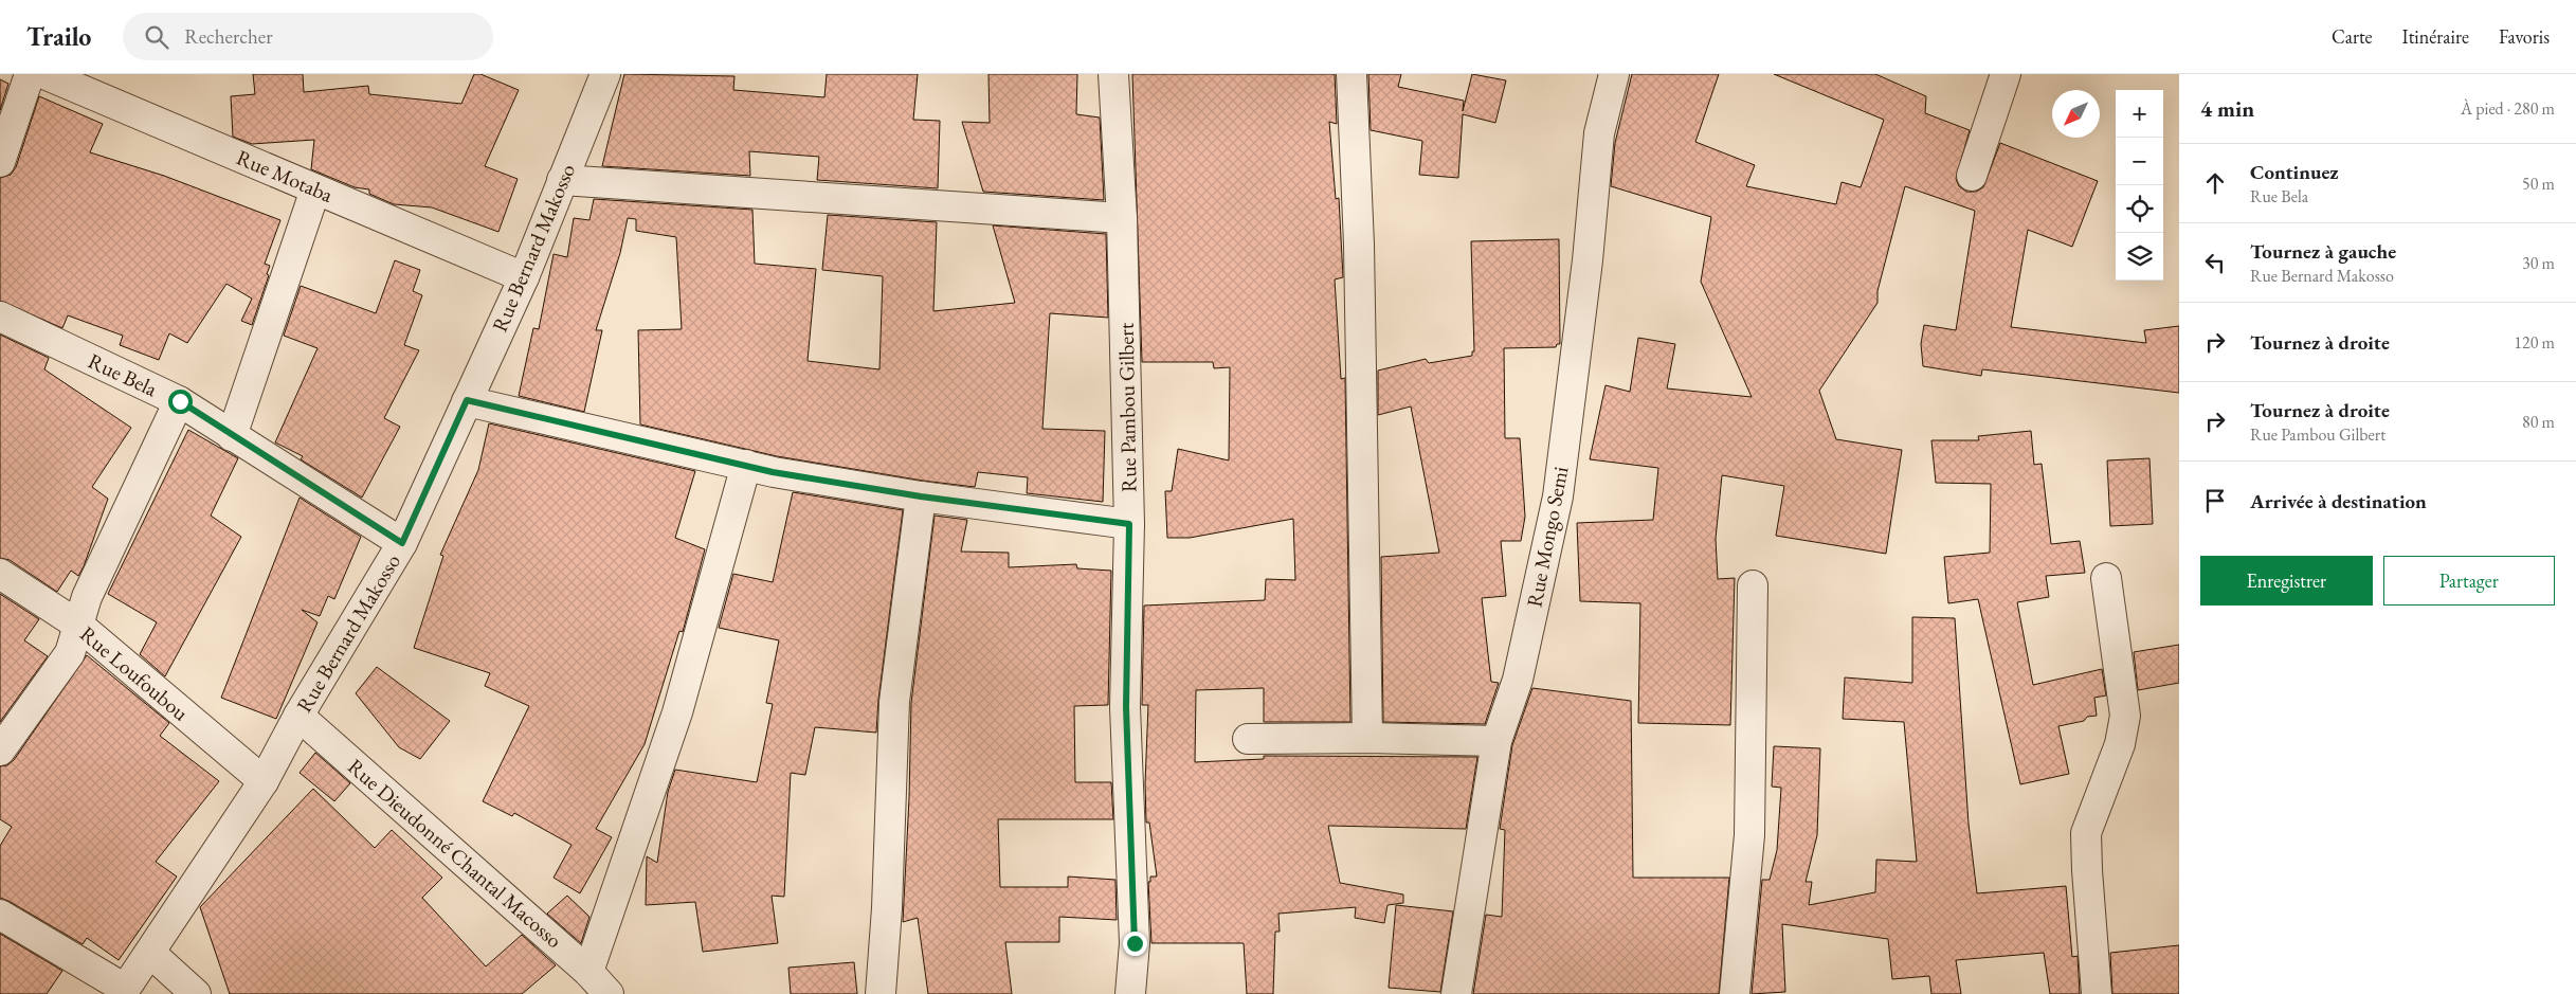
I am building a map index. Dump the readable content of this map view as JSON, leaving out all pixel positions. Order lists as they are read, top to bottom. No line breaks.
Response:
{"streets":{"street":["Rue Motaba","Rue Bernard Makosso","Rue Bela","Rue Pambou Gilbert","Rue Mongo Semi","Rue Loufoubou","Rue Dieudonné Chantal Macosso"]},"crossings":[["Rue Motaba","Rue Bernard Makosso"],["Rue Bernard Makosso","Rue Bela"],["Rue Bernard Makosso","Rue Loufoubou"],["Rue Bernard Makosso","Rue Dieudonné Chantal Macosso"]],"north":"bottom left","page":{"header":"Trailo","search":"Rechercher","nav":["Carte","Itinéraire","Favoris"],"heading":["4 min","À pied · 280 m"],"map_buttons":["+","−"],"list":[["Continuez","Rue Bela","50 m"],["Tournez à gauche","Rue Bernard Makosso","30 m"],["Tournez à droite","120 m"],["Tournez à droite","Rue Pambou Gilbert","80 m"],"Arrivée à destination"],"buttons":["Enregistrer","Partager"]}}
